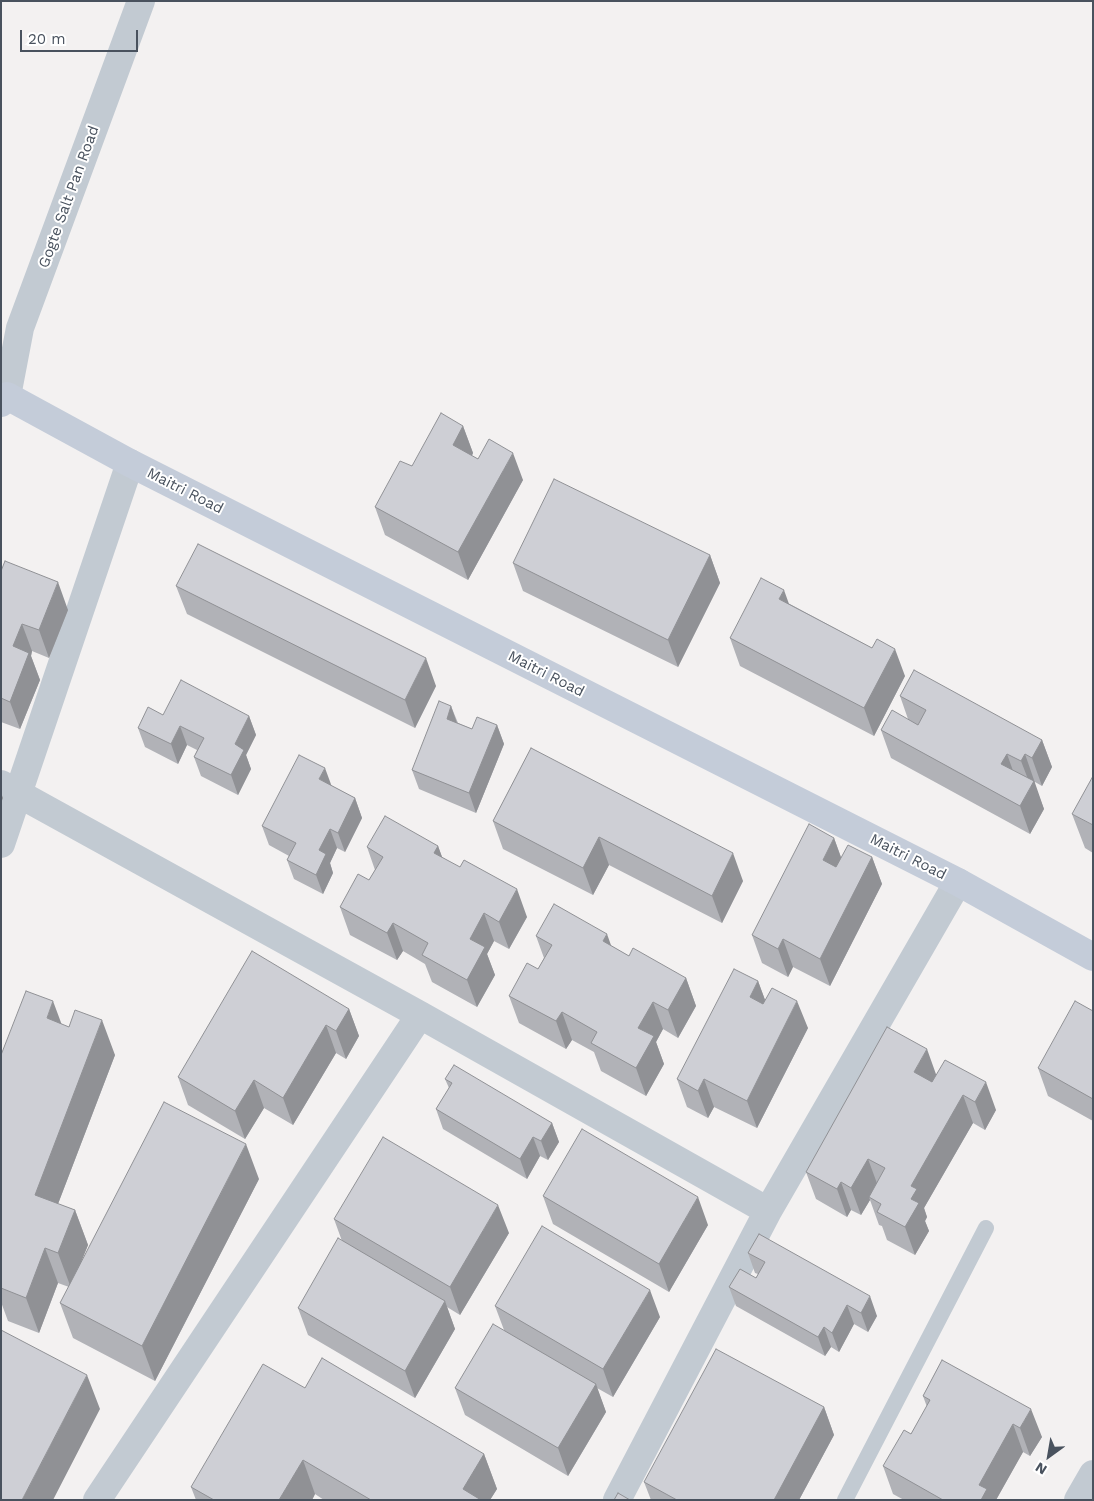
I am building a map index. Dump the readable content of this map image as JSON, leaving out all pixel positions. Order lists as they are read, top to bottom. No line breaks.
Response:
{"streets":{"street":["Gogte Salt Pan Road","Maitri Road"]},"crossings":[["Gogte Salt Pan Road","Maitri Road"]],"scale_bar":"20 m","north":"bottom left"}
